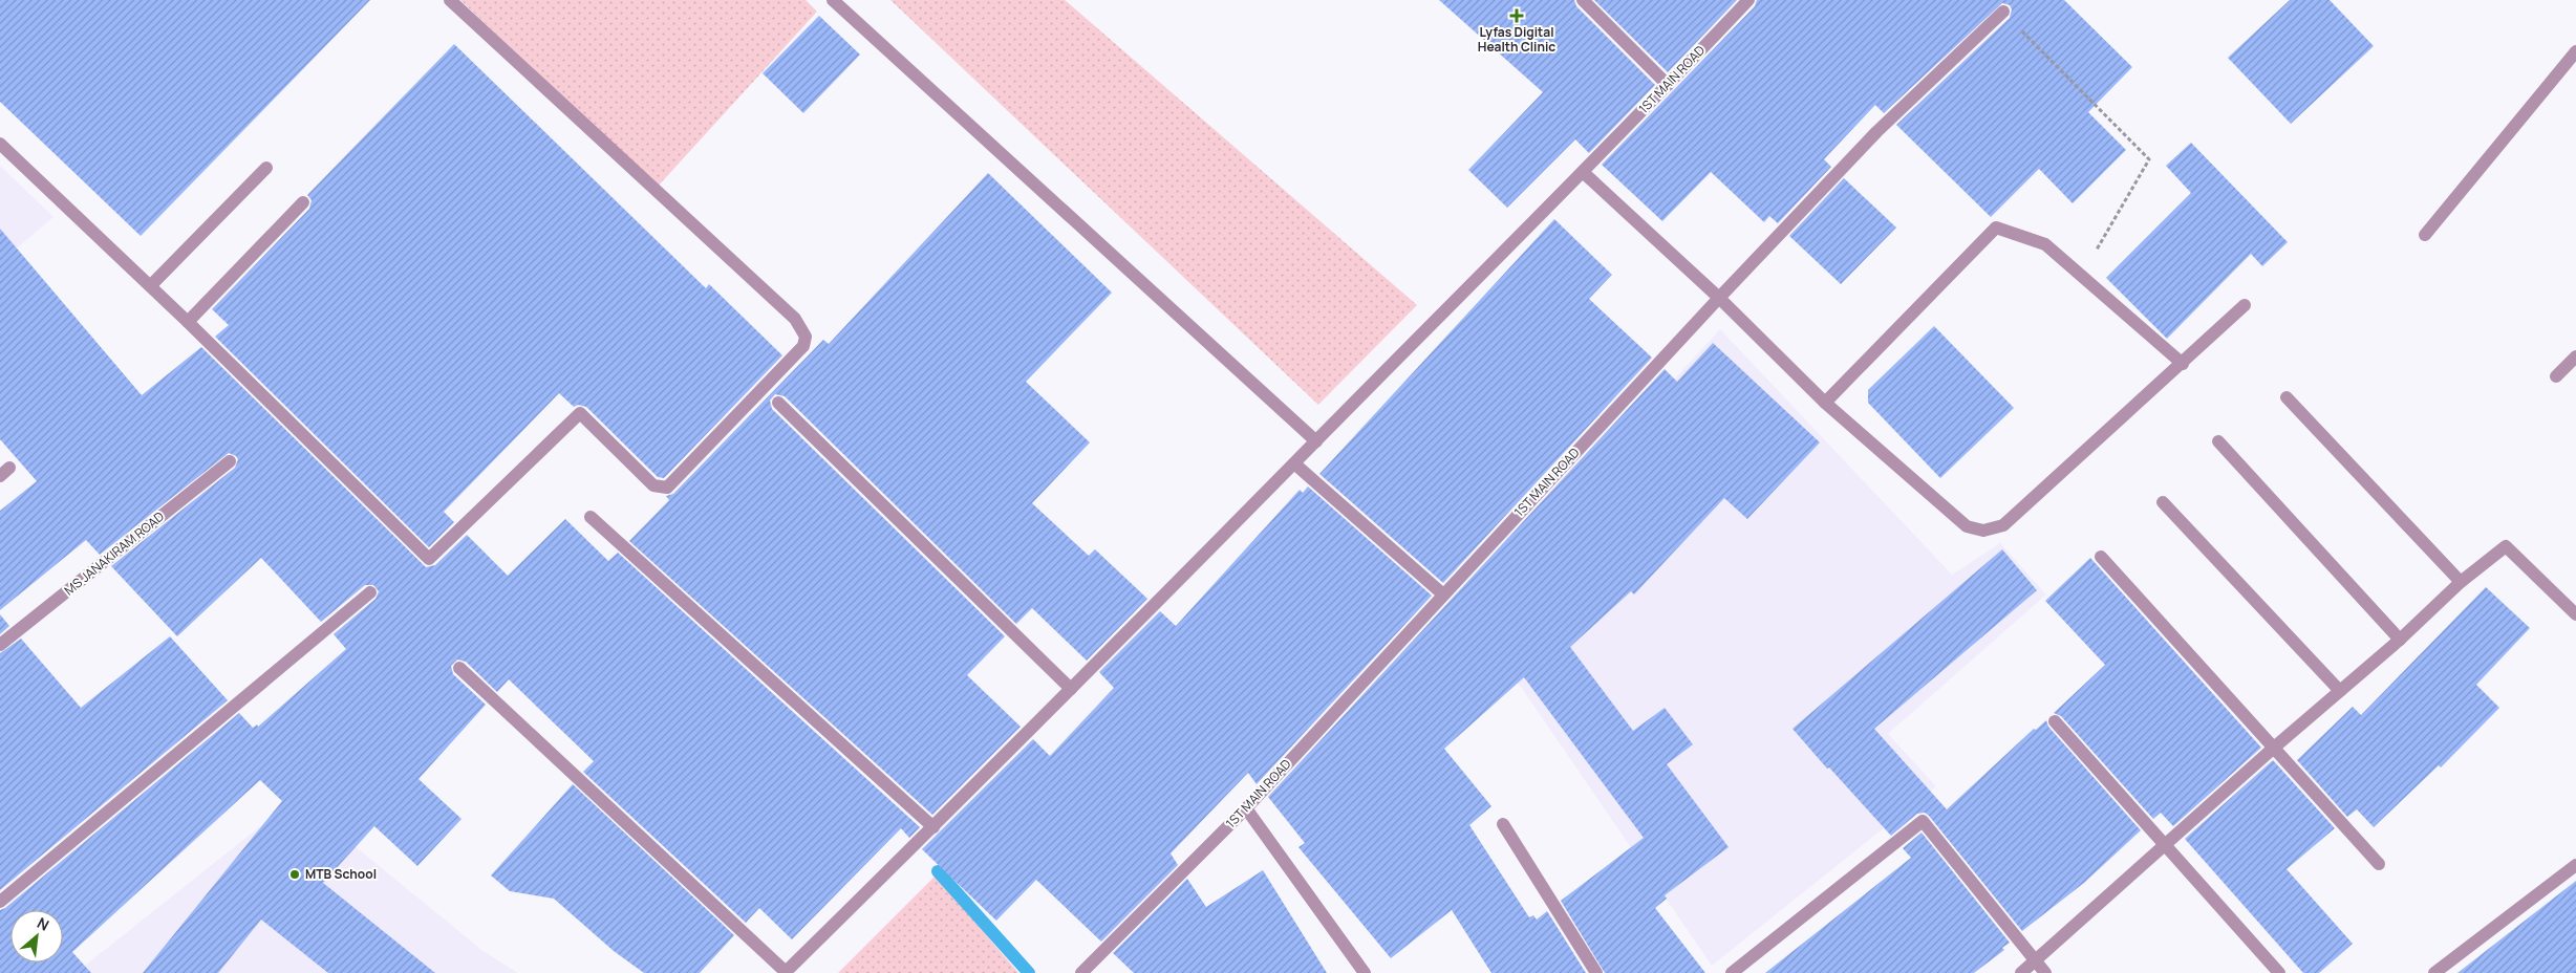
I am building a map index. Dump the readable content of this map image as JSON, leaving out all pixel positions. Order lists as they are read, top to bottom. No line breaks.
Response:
{"streets":{"street":["1ST MAIN ROAD","MS JANAKIRAM ROAD"]},"places":{"health":["Lyfas Digital Health Clinic"],"other":["MTB School"]},"north":"top right"}
